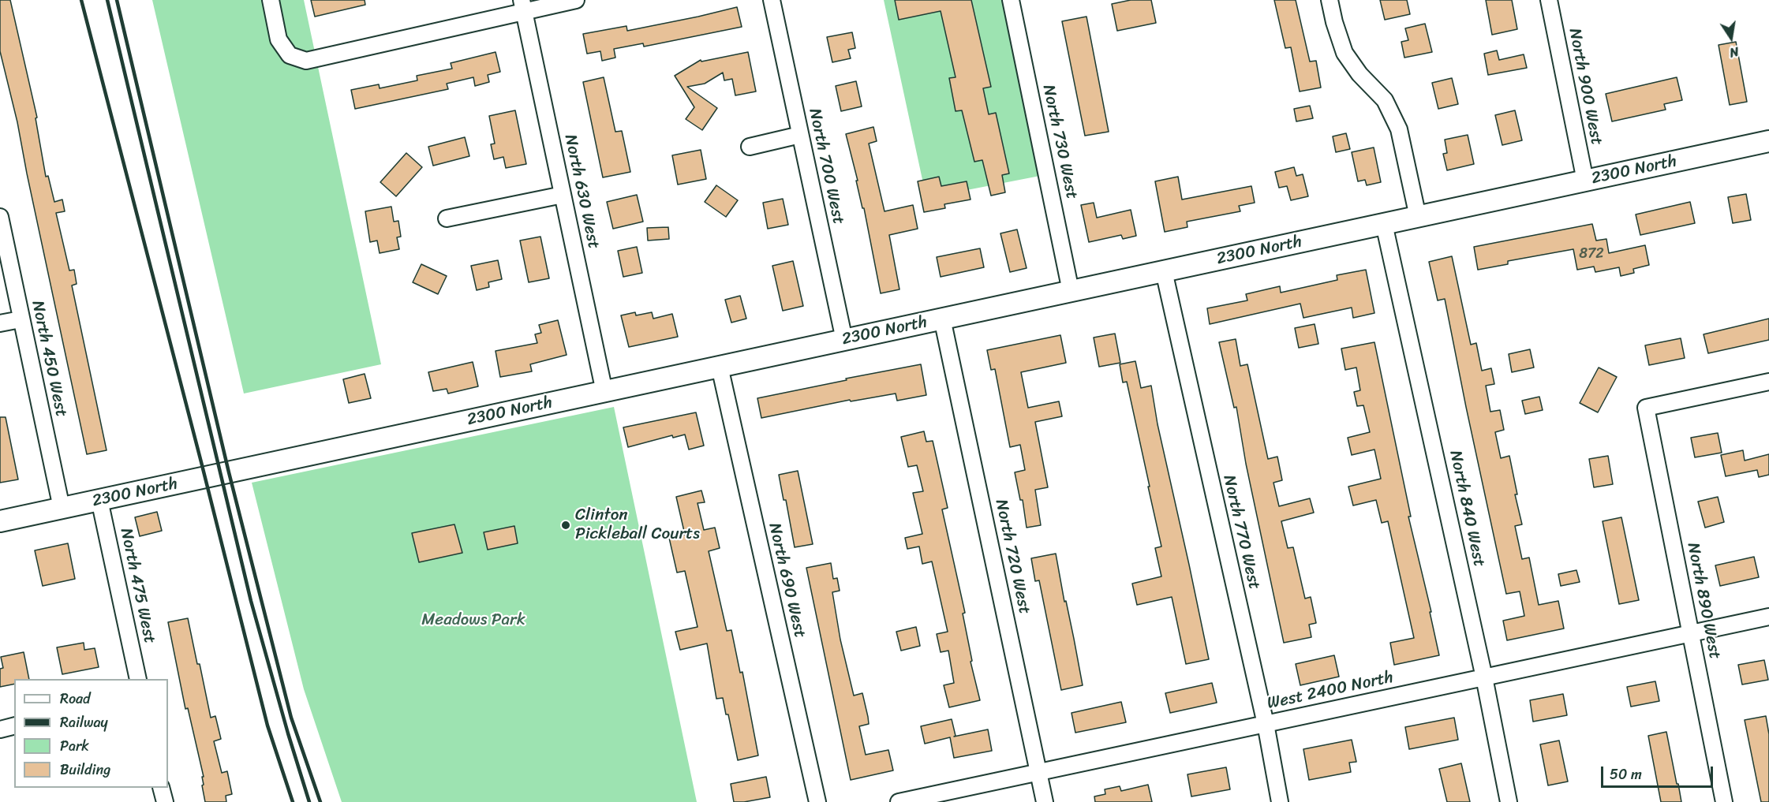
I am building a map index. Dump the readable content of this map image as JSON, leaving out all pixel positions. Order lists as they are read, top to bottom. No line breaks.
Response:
{"streets":{"street":["North 900 West","North 730 West","North 700 West","2300 North","North 630 West","North 450 West","North 840 West","North 770 West","North 720 West","North 690 West","North 475 West","North 890 West","West 2400 North"]},"crossings":[["North 900 West","2300 North"],["North 730 West","2300 North"],["North 700 West","2300 North"],["2300 North","North 630 West"],["2300 North","North 450 West"],["2300 North","North 840 West"],["2300 North","North 770 West"],["2300 North","North 720 West"],["2300 North","North 690 West"],["2300 North","North 475 West"],["North 840 West","West 2400 North"],["North 770 West","West 2400 North"],["North 720 West","West 2400 North"],["North 890 West","West 2400 North"]],"parks":["Meadows Park"],"places":["Clinton Pickleball Courts"],"house_numbers":["872"],"legend":["Road","Railway","Park","Building"],"scale_bar":"50 m","north":"bottom"}
